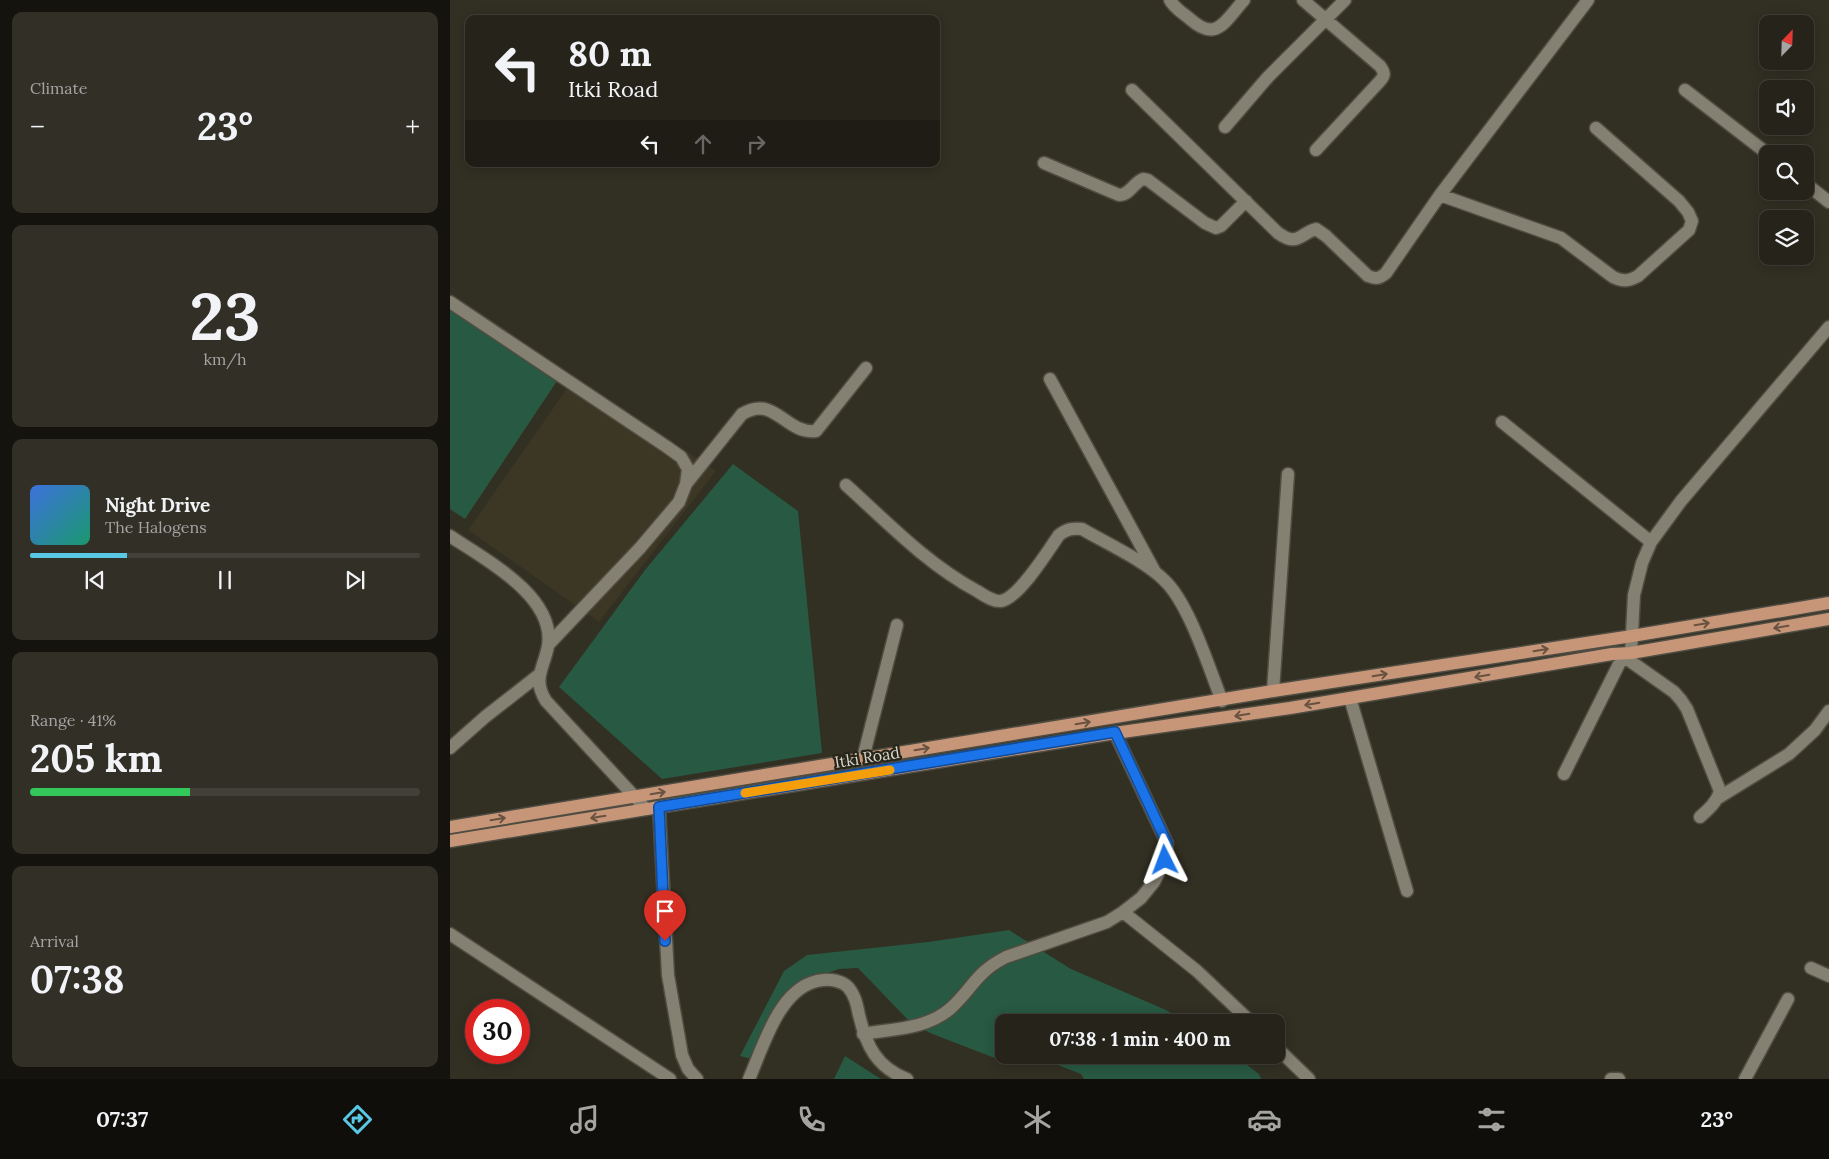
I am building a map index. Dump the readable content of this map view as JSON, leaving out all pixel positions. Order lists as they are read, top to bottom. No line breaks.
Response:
{"streets":{"main road":["Itki Road"]},"north":"top right","page":{"tile":["Climate",["23","km/h"],["Range · 41%","205 km"],["Arrival","07:38"]],"turn":["80 m","Itki Road"],"heat":["−","23°","+"],"song":["Night Drive","The Halogens"],"limit":"30","trip":"07:38 · 1 min · 400 m","tabs":["07:37","23°"]}}
